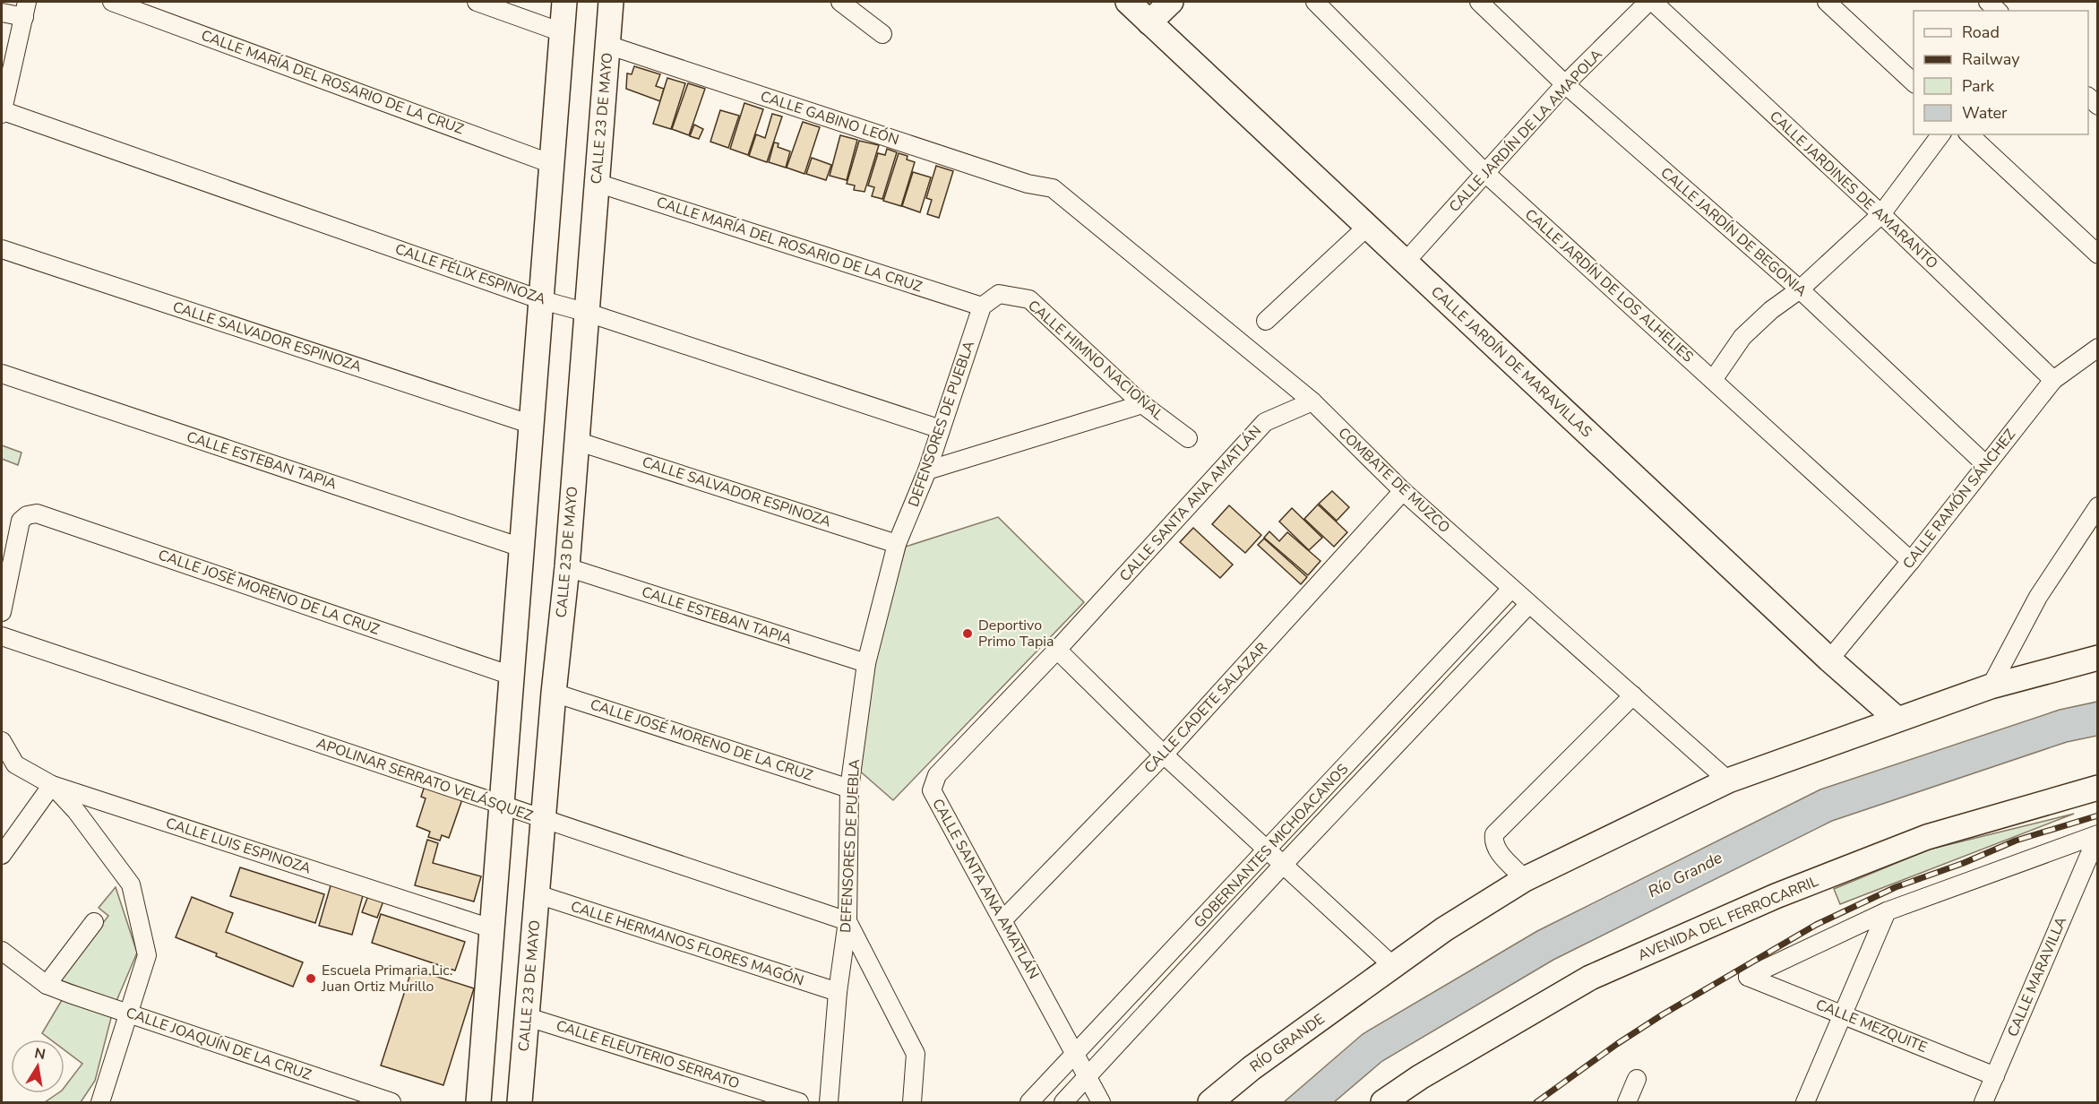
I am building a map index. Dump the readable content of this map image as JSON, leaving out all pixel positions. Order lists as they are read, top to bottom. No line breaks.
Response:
{"streets":{"street":["CALLE MARÍA DEL ROSARIO DE LA CRUZ","CALLE 23 DE MAYO","CALLE GABINO LEÓN","CALLE JARDÍN DE LA AMAPOLA","CALLE JARDINES DE AMARANTO","CALLE JARDÍN DE BEGONIA","CALLE FÉLIX ESPINOZA","CALLE JARDÍN DE LOS ALHELIES","CALLE SALVADOR ESPINOZA","CALLE HIMNO NACIONAL","CALLE JARDÍN DE MARAVILLAS","DEFENSORES DE PUEBLA","CALLE ESTEBAN TAPIA","COMBATE DE MUZCO","CALLE RAMÓN SÁNCHEZ","CALLE SANTA ANA AMATLÁN","CALLE JOSÉ MORENO DE LA CRUZ","CALLE CADETE SALAZAR","APOLINAR SERRATO VELÁSQUEZ","CALLE LUIS ESPINOZA","GOBERNANTES MICHOACANOS","AVENIDA DEL FERROCARRIL","CALLE HERMANOS FLORES MAGÓN","CALLE MARAVILLA","CALLE MEZQUITE","RÍO GRANDE","CALLE JOAQUÍN DE LA CRUZ","CALLE ELEUTERIO SERRATO"]},"crossings":[["CALLE MARÍA DEL ROSARIO DE LA CRUZ","CALLE 23 DE MAYO"],["CALLE MARÍA DEL ROSARIO DE LA CRUZ","CALLE HIMNO NACIONAL"],["CALLE MARÍA DEL ROSARIO DE LA CRUZ","DEFENSORES DE PUEBLA"],["CALLE 23 DE MAYO","CALLE GABINO LEÓN"],["CALLE 23 DE MAYO","CALLE FÉLIX ESPINOZA"],["CALLE 23 DE MAYO","CALLE SALVADOR ESPINOZA"],["CALLE 23 DE MAYO","CALLE ESTEBAN TAPIA"],["CALLE 23 DE MAYO","CALLE JOSÉ MORENO DE LA CRUZ"],["CALLE 23 DE MAYO","APOLINAR SERRATO VELÁSQUEZ"],["CALLE 23 DE MAYO","CALLE HERMANOS FLORES MAGÓN"],["CALLE 23 DE MAYO","CALLE ELEUTERIO SERRATO"],["CALLE GABINO LEÓN","COMBATE DE MUZCO"],["CALLE JARDÍN DE LA AMAPOLA","CALLE JARDÍN DE BEGONIA"],["CALLE JARDÍN DE LA AMAPOLA","CALLE JARDÍN DE LOS ALHELIES"],["CALLE JARDÍN DE LA AMAPOLA","CALLE JARDÍN DE MARAVILLAS"],["CALLE JARDINES DE AMARANTO","CALLE RAMÓN SÁNCHEZ"],["CALLE JARDÍN DE BEGONIA","CALLE RAMÓN SÁNCHEZ"],["CALLE FÉLIX ESPINOZA","DEFENSORES DE PUEBLA"],["CALLE JARDÍN DE LOS ALHELIES","CALLE RAMÓN SÁNCHEZ"],["CALLE SALVADOR ESPINOZA","DEFENSORES DE PUEBLA"],["CALLE HIMNO NACIONAL","DEFENSORES DE PUEBLA"],["CALLE JARDÍN DE MARAVILLAS","CALLE RAMÓN SÁNCHEZ"],["CALLE JARDÍN DE MARAVILLAS","RÍO GRANDE"],["DEFENSORES DE PUEBLA","CALLE ESTEBAN TAPIA"],["DEFENSORES DE PUEBLA","CALLE JOSÉ MORENO DE LA CRUZ"],["DEFENSORES DE PUEBLA","APOLINAR SERRATO VELÁSQUEZ"],["DEFENSORES DE PUEBLA","CALLE HERMANOS FLORES MAGÓN"],["COMBATE DE MUZCO","CALLE SANTA ANA AMATLÁN"],["COMBATE DE MUZCO","CALLE CADETE SALAZAR"],["COMBATE DE MUZCO","GOBERNANTES MICHOACANOS"],["COMBATE DE MUZCO","RÍO GRANDE"],["CALLE SANTA ANA AMATLÁN","CALLE CADETE SALAZAR"],["CALLE SANTA ANA AMATLÁN","GOBERNANTES MICHOACANOS"],["CALLE MARAVILLA","CALLE MEZQUITE"]],"water":["Río Grande"],"places":["Deportivo Primo Tapia","Escuela Primaria Lic. Juan Ortiz Murillo"],"legend":["Road","Railway","Park","Water"],"north":"top"}
